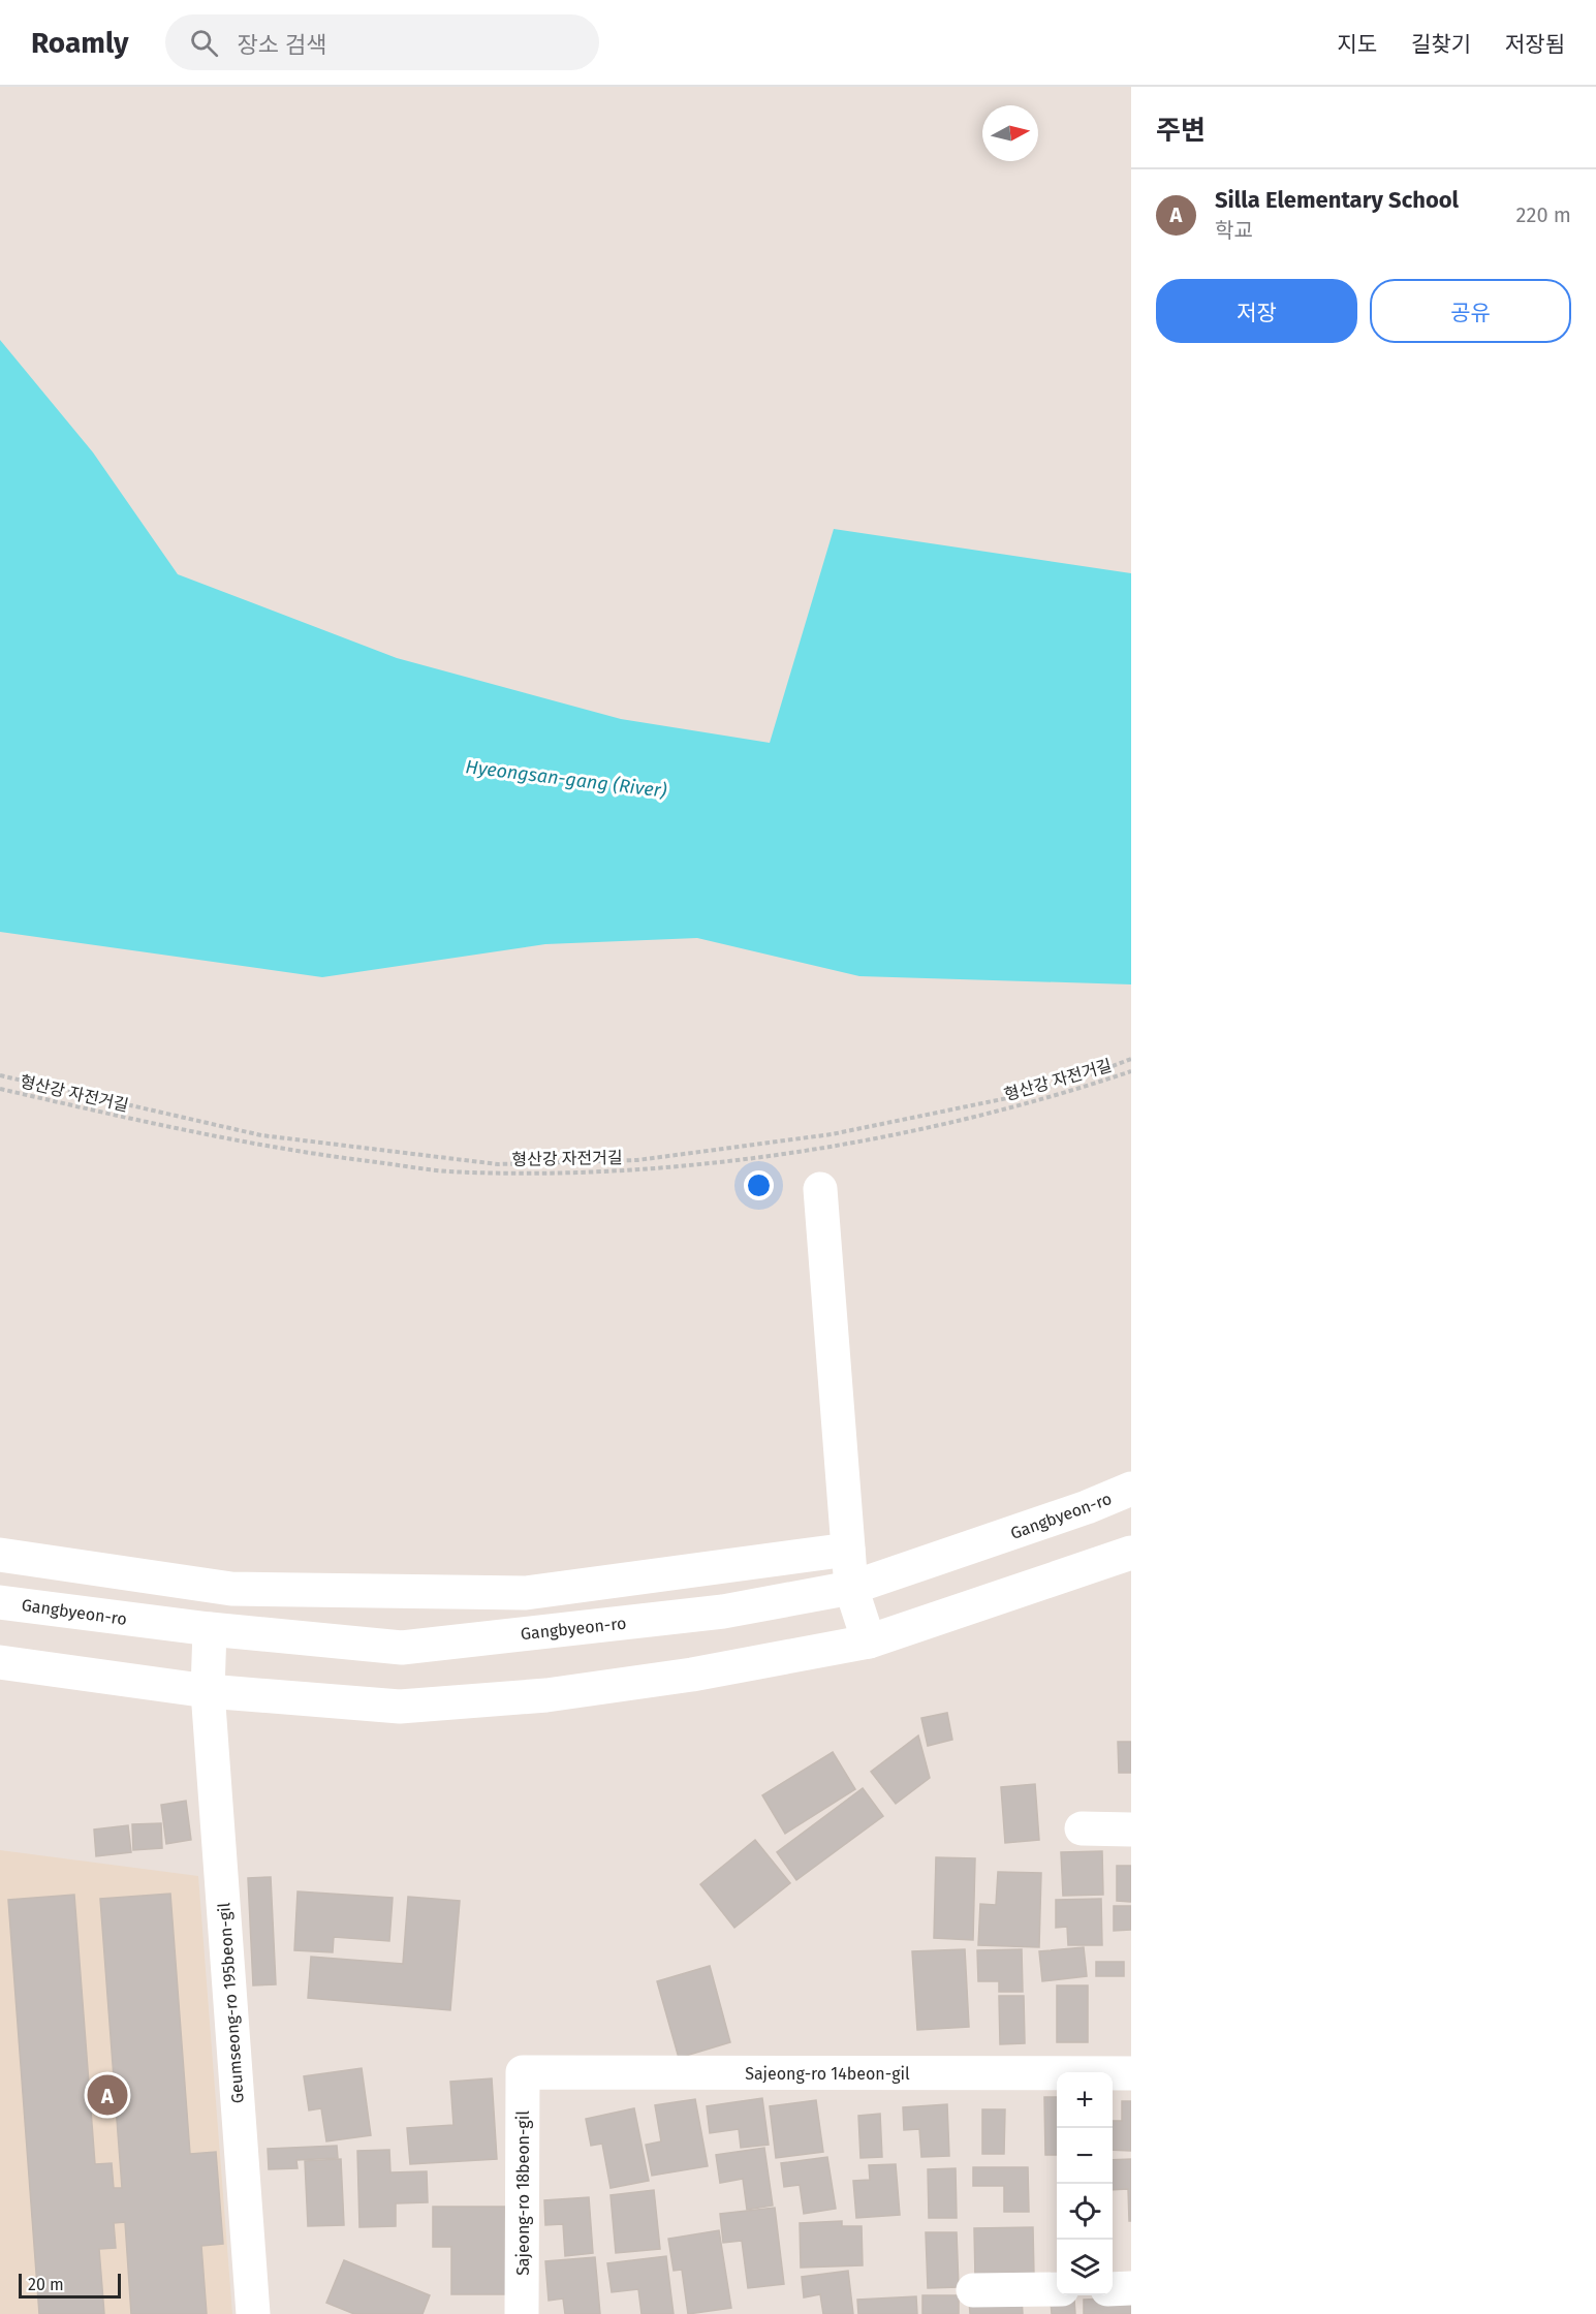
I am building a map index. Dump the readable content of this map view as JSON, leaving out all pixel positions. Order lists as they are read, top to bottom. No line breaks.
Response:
{"streets":{"street":["Gangbyeon-ro","Geumseong-ro 195beon-gil","Sajeong-ro 14beon-gil","Sajeong-ro 18beon-gil"],"path":["형산강 자전거길"]},"crossings":[["Gangbyeon-ro","Geumseong-ro 195beon-gil"],["Sajeong-ro 14beon-gil","Sajeong-ro 18beon-gil"]],"water":["Hyeongsan-gang (River)"],"scale_bar":"20 m","north":"right","page":{"header":"Roamly","search":"장소 검색","nav":["지도","길찾기","저장됨"],"heading":"주변","list":[{"mark":"A","name":"Silla Elementary School","note":"학교","value":"220 m"}],"buttons":["저장","공유"],"map_buttons":["+","−"],"pins":"A","scale":"20 m"}}
